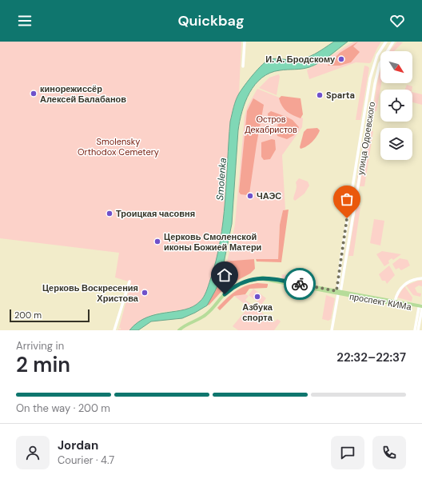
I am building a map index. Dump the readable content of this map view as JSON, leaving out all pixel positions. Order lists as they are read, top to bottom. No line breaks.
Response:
{"streets":{"main road":["проспект КИМа"],"street":["улица Одоевского"]},"crossings":[["улица Одоевского","проспект КИМа"]],"water":["Smolenka"],"parks":["Остров Декабристов","Smolensky Orthodox Cemetery"],"places":["И. А. Бродскому","кинорежиссёр Алексей Балабанов","Sparta","ЧАЭС","Троицкая часовня","Церковь Смоленской иконы Божией Матери","Церковь Воскресения Христова","Азбука спорта"],"scale_bar":"200 m","north":"bottom right","page":{"header":"Quickbag","scale":"200 m","heading":["2 min","Arriving in","22:32–22:37"],"panel":["Jordan","Courier · 4.7"],"bar":"On the way · 200 m"}}
